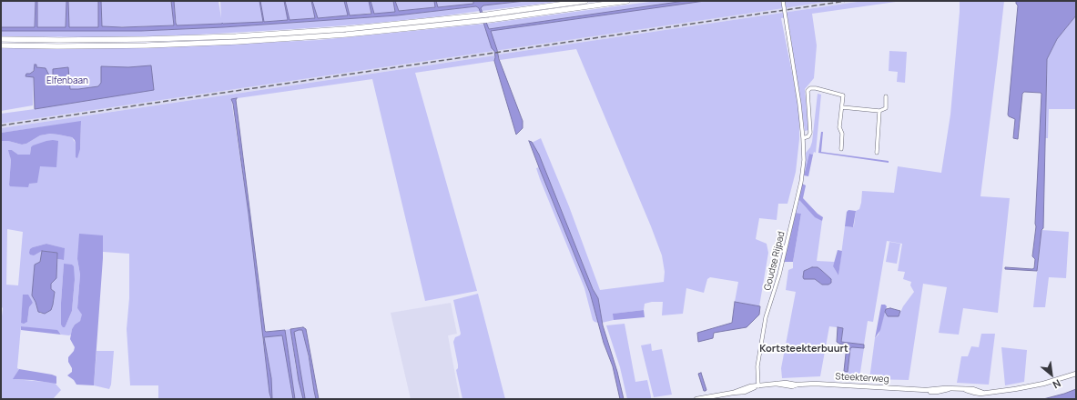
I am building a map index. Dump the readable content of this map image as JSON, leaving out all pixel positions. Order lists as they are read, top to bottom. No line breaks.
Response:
{"streets":{"main road":["Steekterweg"],"street":["Goudse Rijpad"]},"crossings":[["Goudse Rijpad","Steekterweg"]],"districts":["Kortsteekterbuurt"],"parks":["Elfenbaan"],"north":"bottom right"}
